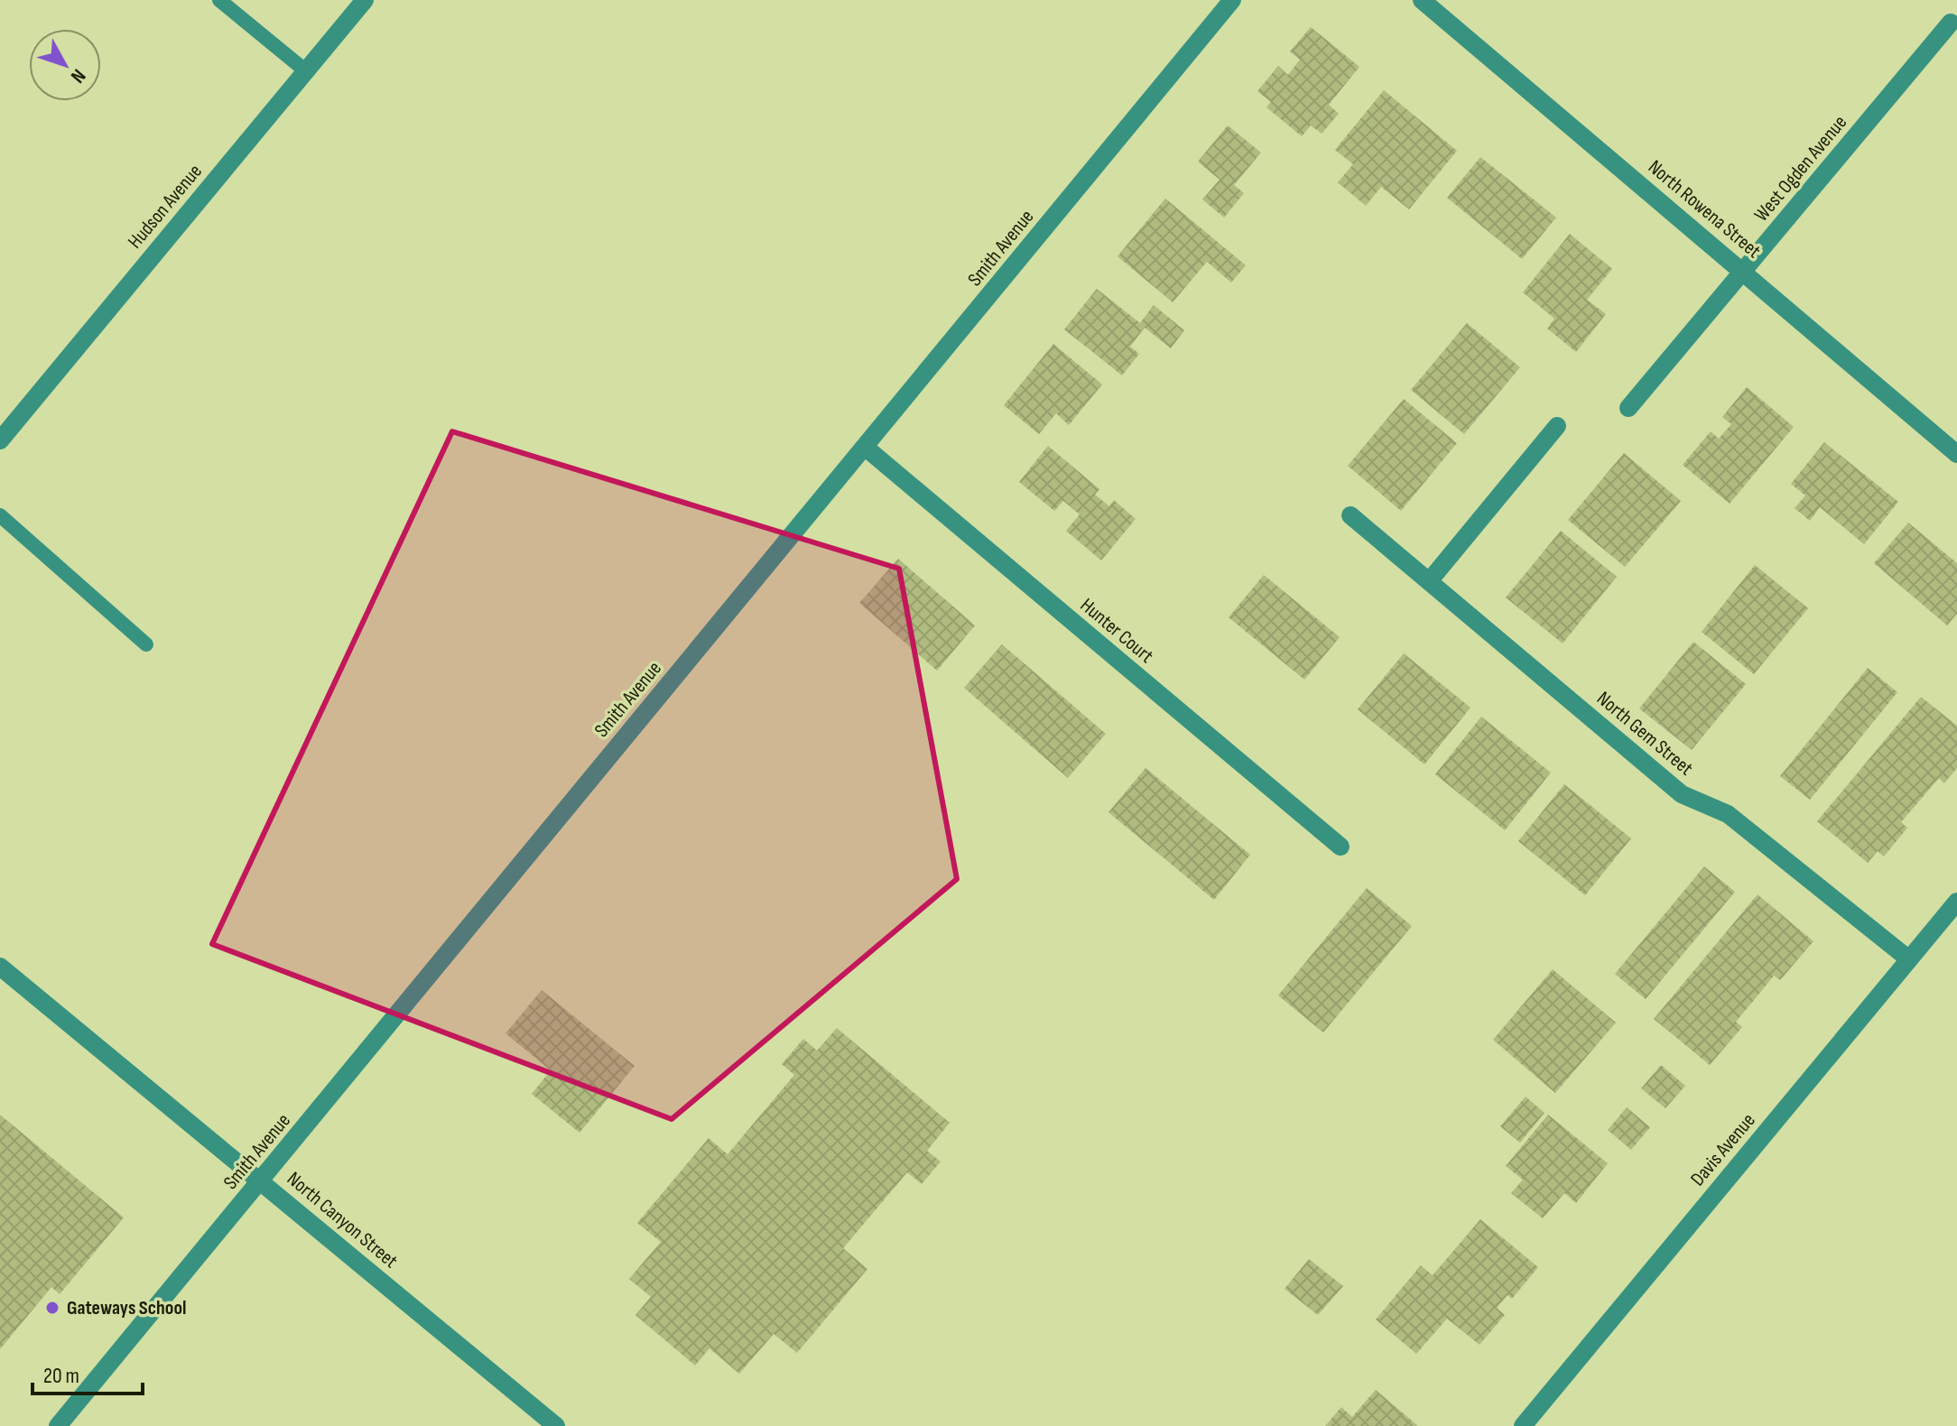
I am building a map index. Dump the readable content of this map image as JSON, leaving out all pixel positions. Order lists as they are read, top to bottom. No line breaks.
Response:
{"streets":{"street":["West Ogden Avenue","Hudson Avenue","North Rowena Street","Smith Avenue","Hunter Court","North Gem Street","Davis Avenue","North Canyon Street"]},"crossings":[["West Ogden Avenue","North Rowena Street"],["Smith Avenue","Hunter Court"],["Smith Avenue","North Canyon Street"],["North Gem Street","Davis Avenue"]],"places":["Gateways School"],"scale_bar":"20 m","north":"bottom right"}
